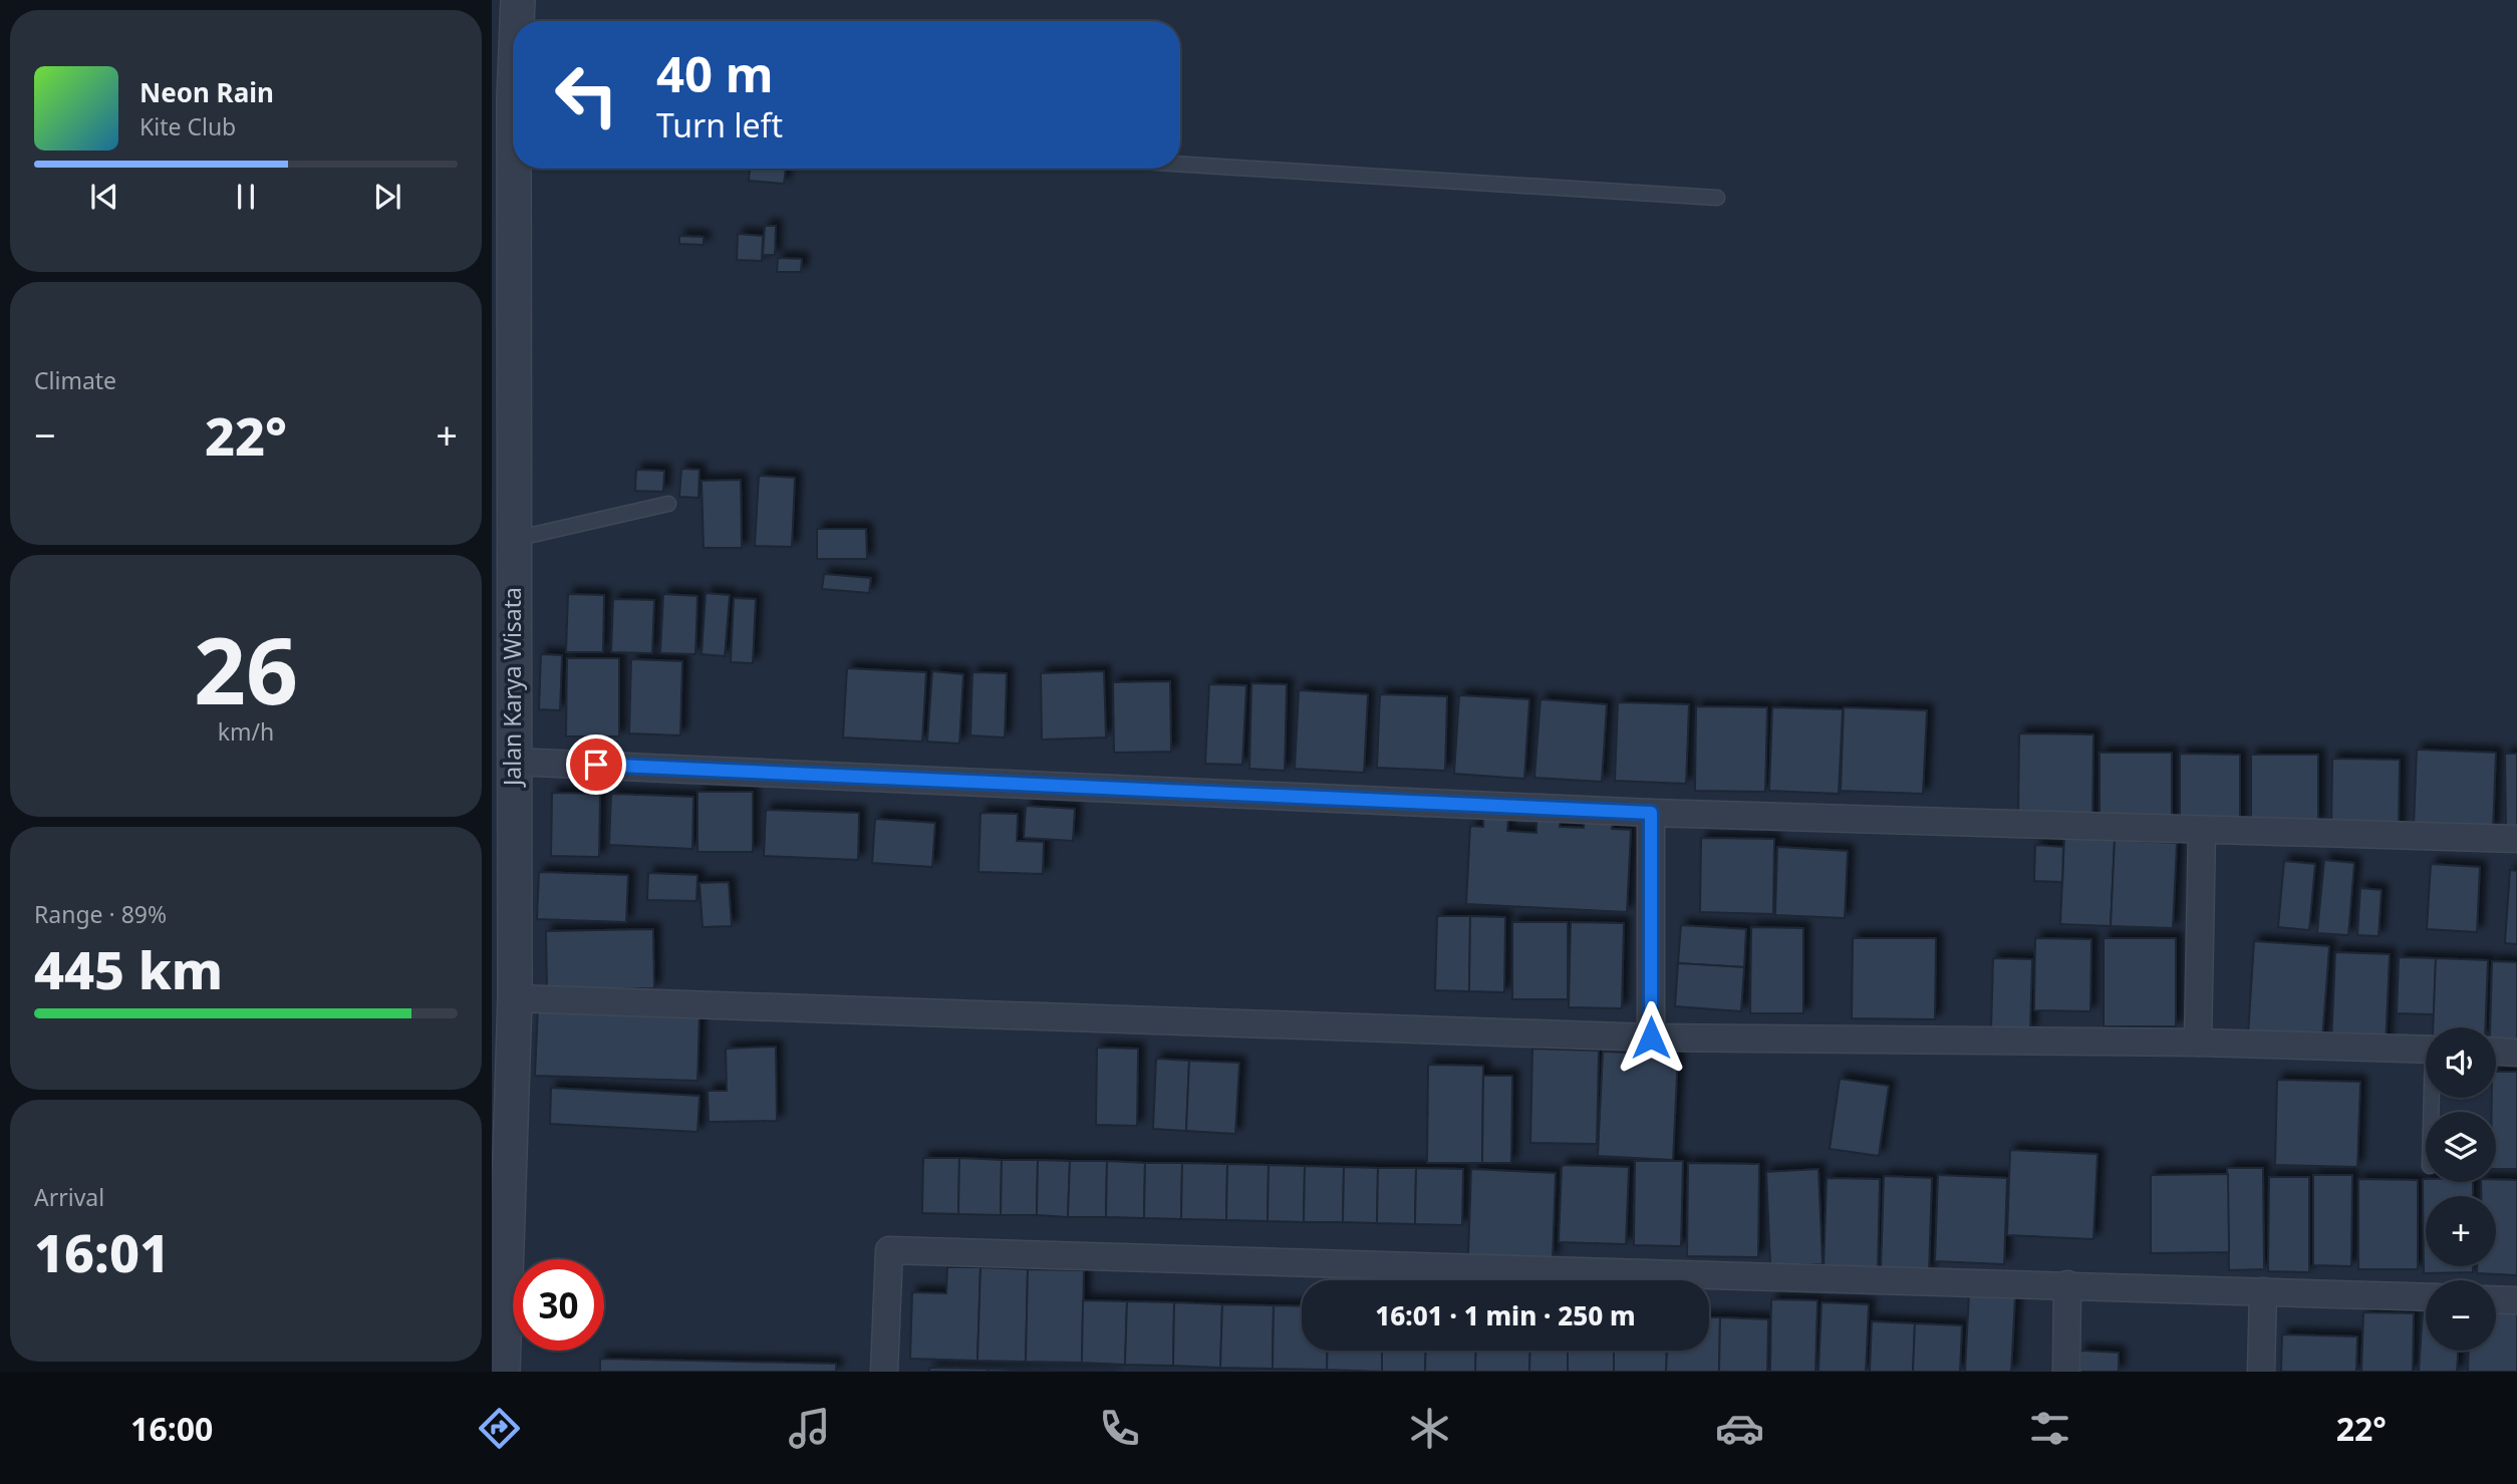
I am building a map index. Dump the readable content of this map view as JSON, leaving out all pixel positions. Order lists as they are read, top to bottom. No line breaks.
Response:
{"streets":{"street":["Jalan Karya Wisata"]},"page":{"turn":["40 m","Turn left"],"song":["Neon Rain","Kite Club"],"tile":["Climate",["26","km/h"],["Range · 89%","445 km"],["Arrival","16:01"]],"heat":["−","22°","+"],"map_buttons":["+","−"],"limit":"30","trip":"16:01 · 1 min · 250 m","tabs":["16:00","22°"]}}
